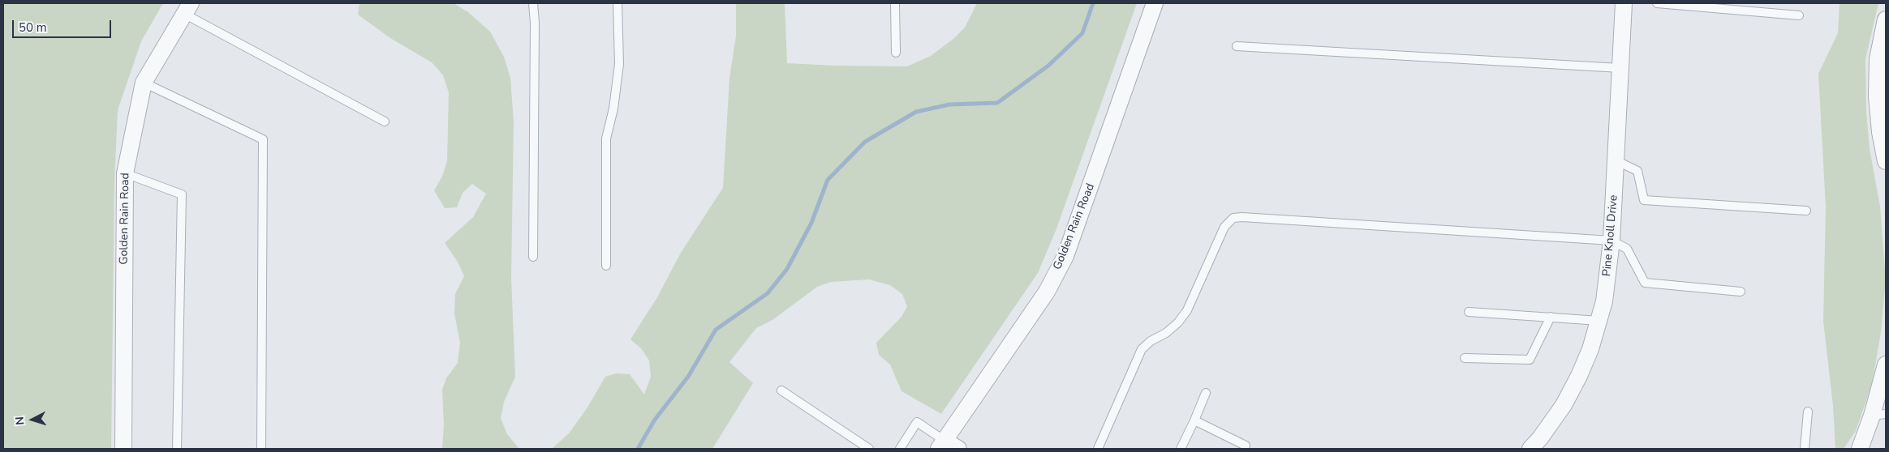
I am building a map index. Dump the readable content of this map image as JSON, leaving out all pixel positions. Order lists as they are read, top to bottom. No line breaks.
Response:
{"streets":{"street":["Golden Rain Road","Pine Knoll Drive"]},"scale_bar":"50 m","north":"left"}
